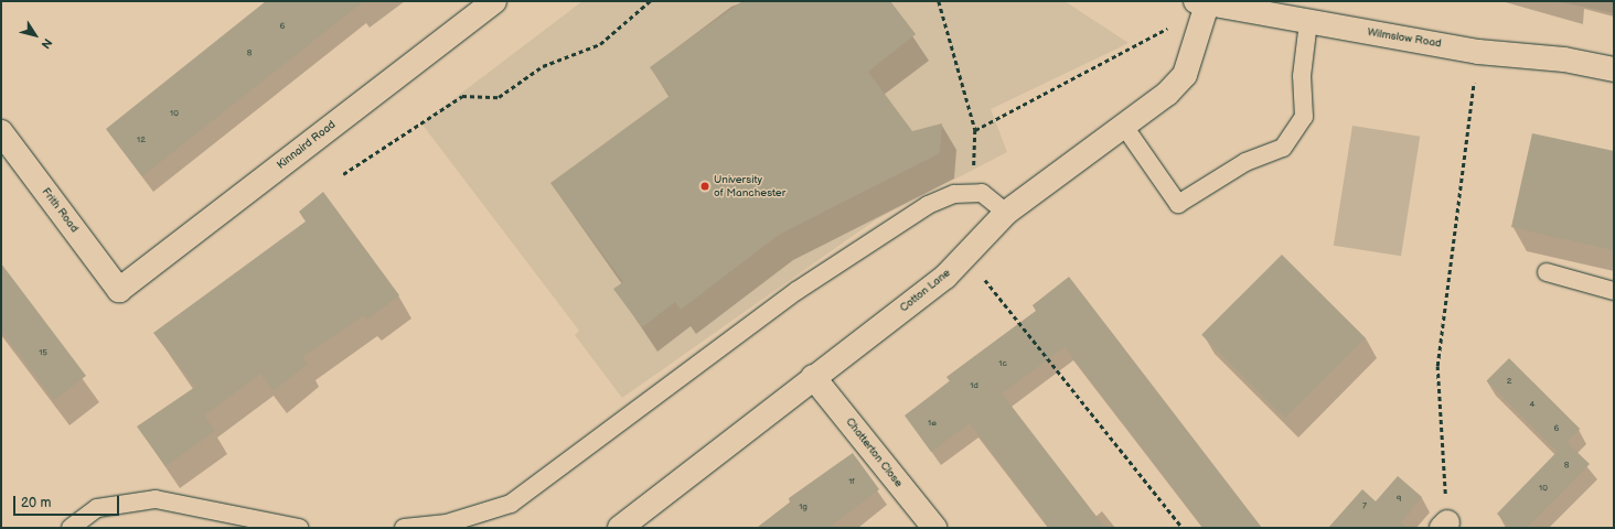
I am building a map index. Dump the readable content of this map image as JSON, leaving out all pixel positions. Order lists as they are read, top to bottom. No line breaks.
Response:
{"streets":{"street":["Wilmslow Road","Kinnaird Road","Frith Road","Cotton Lane","Chatterton Close"]},"crossings":[["Wilmslow Road","Cotton Lane"],["Kinnaird Road","Frith Road"],["Cotton Lane","Chatterton Close"]],"places":["University of Manchester"],"house_numbers":["6","8","10","12","15","1c","2","1d","4","1e","6","8","1f","10","9","7","1g"],"scale_bar":"20 m","north":"bottom right"}
